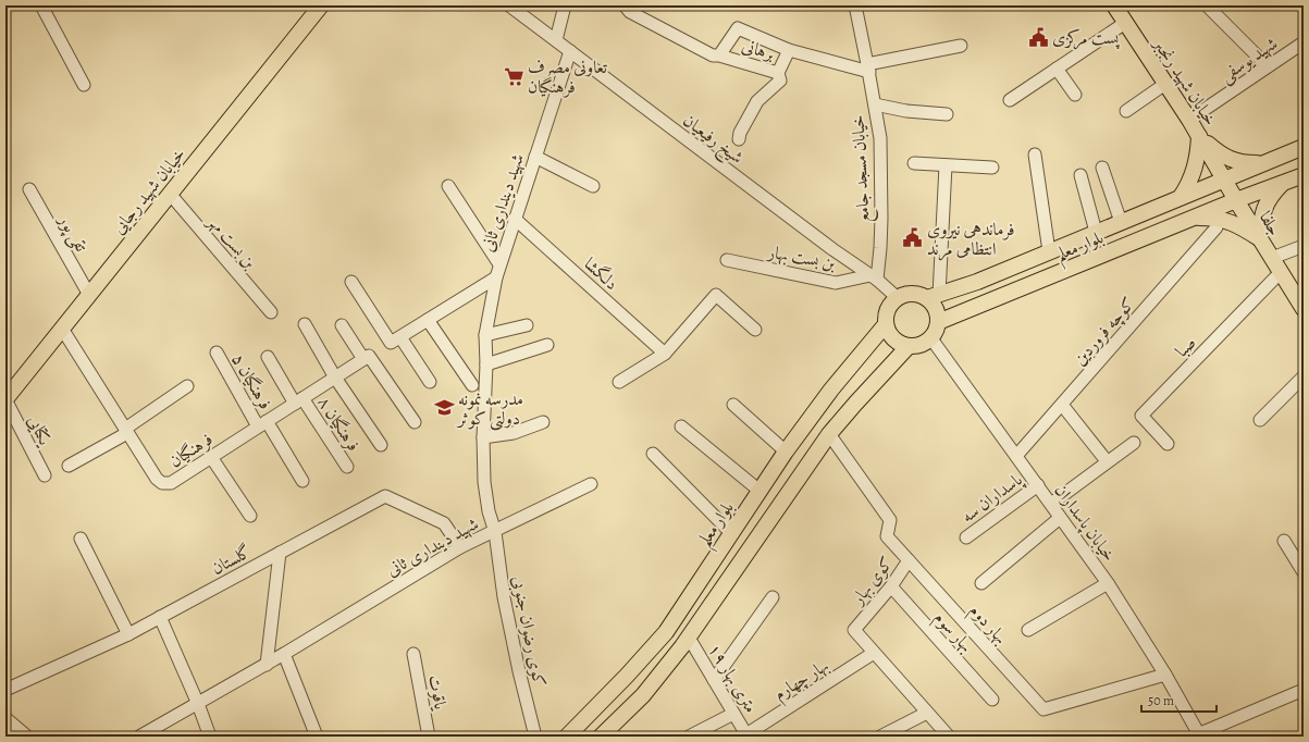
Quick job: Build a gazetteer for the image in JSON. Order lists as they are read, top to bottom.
{
  "streets": {
    "main road": [
      "خیابان شهید رنجبر",
      "خیابان شهید رجایی",
      "جلفا",
      "بلوار معلم"
    ],
    "street": [
      "برهانی",
      "شهید یوسفی",
      "شیخ رفیعیان",
      "خیابان مسجد جامع",
      "شهید دینداری ثانی",
      "تقی پور",
      "بن بست مهر",
      "بن بست بهار",
      "دلگشا",
      "کوچه فروردین",
      "صبا",
      "فرهنگیان ۵",
      "فرهنگیان ۸",
      "یکتایی",
      "فرهنگیان",
      "پاسداران سه",
      "خیابان پاسداران",
      "گلستان",
      "کوی بهار",
      "بهار دوم",
      "کوی رضوان جنوبی",
      "بهار سوم",
      "۱۹ متری بهار",
      "بهار چهارم",
      "یاقوت"
    ]
  },
  "crossings": [
    ["شهید یوسفی", "خیابان شهید رنجبر"],
    ["خیابان شهید رنجبر", "جلفا"],
    ["خیابان شهید رنجبر", "بلوار معلم"],
    ["شیخ رفیعیان", "خیابان مسجد جامع"],
    ["شیخ رفیعیان", "شهید دینداری ثانی"],
    ["شیخ رفیعیان", "بلوار معلم"],
    ["شیخ رفیعیان", "بن بست بهار"],
    ["شیخ رفیعیان", "خیابان پاسداران"],
    ["خیابان مسجد جامع", "بن بست بهار"],
    ["خیابان شهید رجایی", "تقی پور"],
    ["خیابان شهید رجایی", "بن بست مهر"],
    ["خیابان شهید رجایی", "یکتایی"],
    ["خیابان شهید رجایی", "فرهنگیان"],
    ["شهید دینداری ثانی", "دلگشا"],
    ["شهید دینداری ثانی", "گلستان"],
    ["شهید دینداری ثانی", "کوی رضوان جنوبی"],
    ["جلفا", "بلوار معلم"],
    ["جلفا", "صبا"],
    ["بلوار معلم", "خیابان پاسداران"],
    ["کوچه فروردین", "خیابان پاسداران"],
    ["فرهنگیان ۵", "فرهنگیان"],
    ["فرهنگیان ۸", "فرهنگیان"],
    ["پاسداران سه", "خیابان پاسداران"],
    ["خیابان پاسداران", "بهار دوم"],
    ["کوی بهار", "بهار دوم"],
    ["کوی بهار", "بهار سوم"],
    ["کوی بهار", "بهار چهارم"],
    ["۱۹ متری بهار", "بهار چهارم"]
  ],
  "places": {
    "public building": ["پست مرکزی", "فرماندهی نیروی انتظامی مرند"],
    "supermarket": ["تعاونی مصرف فرهنگیان"],
    "school or university": ["مدرسه نمونه دولتی کوثر"]
  },
  "scale_bar": "50 m"
}
